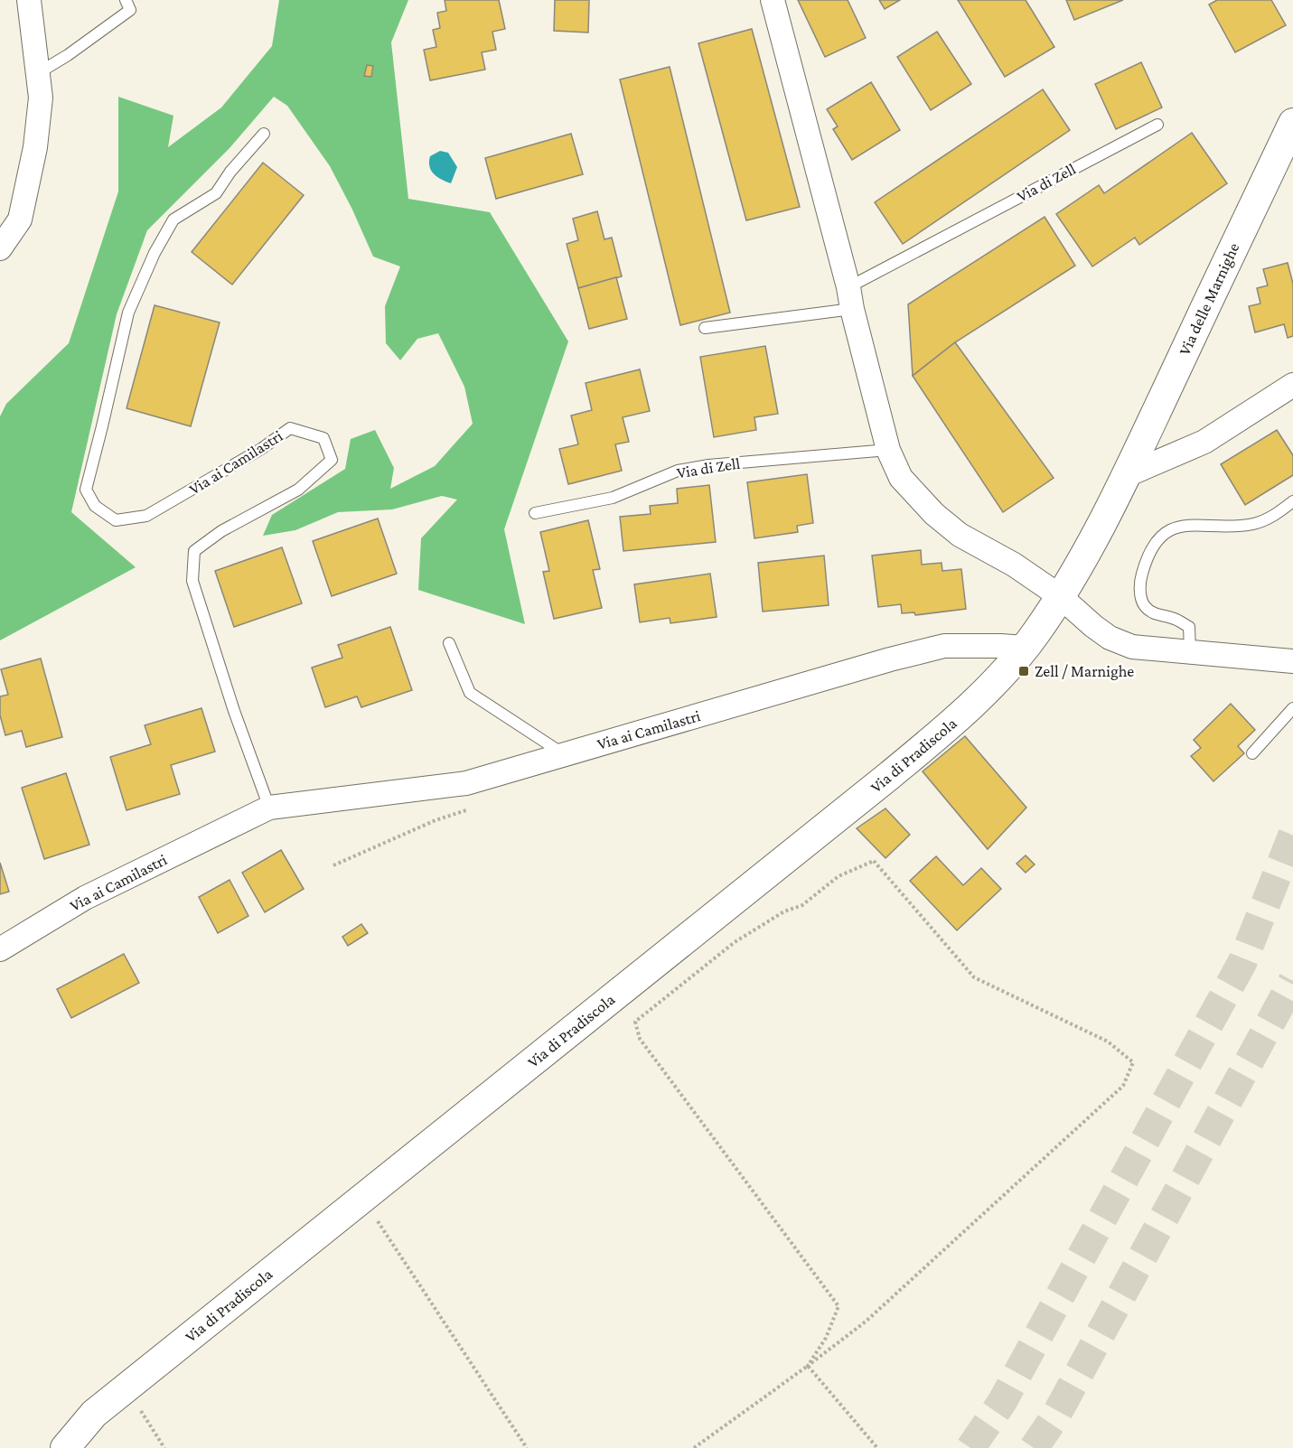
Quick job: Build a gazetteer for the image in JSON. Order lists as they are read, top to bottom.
{
  "streets": {
    "street": ["Via delle Marnighe", "Via ai Camilastri", "Via di Pradiscola"],
    "lane": ["Via di Zell"]
  },
  "crossings": [
    ["Via delle Marnighe", "Via di Pradiscola"],
    ["Via ai Camilastri", "Via di Pradiscola"]
  ],
  "places": {
    "transit": ["Zell / Marnighe"]
  }
}
